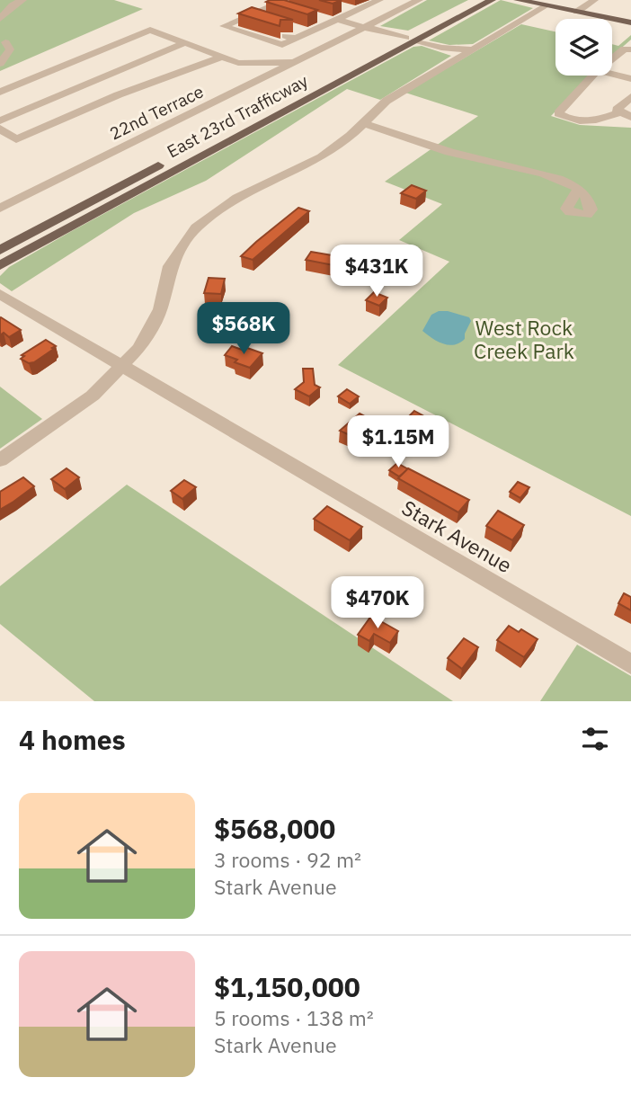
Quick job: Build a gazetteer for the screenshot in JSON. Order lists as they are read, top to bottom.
{
  "streets": {
    "main road": ["East 23rd Trafficway"],
    "street": ["22nd Terrace", "Stark Avenue"]
  },
  "parks": ["West Rock Creek Park"],
  "page": {
    "price": [
      "$431K",
      "$568K",
      "$1.15M",
      "$470K"
    ],
    "heading": "4 homes",
    "list": [
      {
        "name": "$568,000",
        "note": "3 rooms · 92 m² · Stark Avenue"
      },
      {
        "name": "$1,150,000",
        "note": "5 rooms · 138 m² · Stark Avenue"
      }
    ]
  }
}
